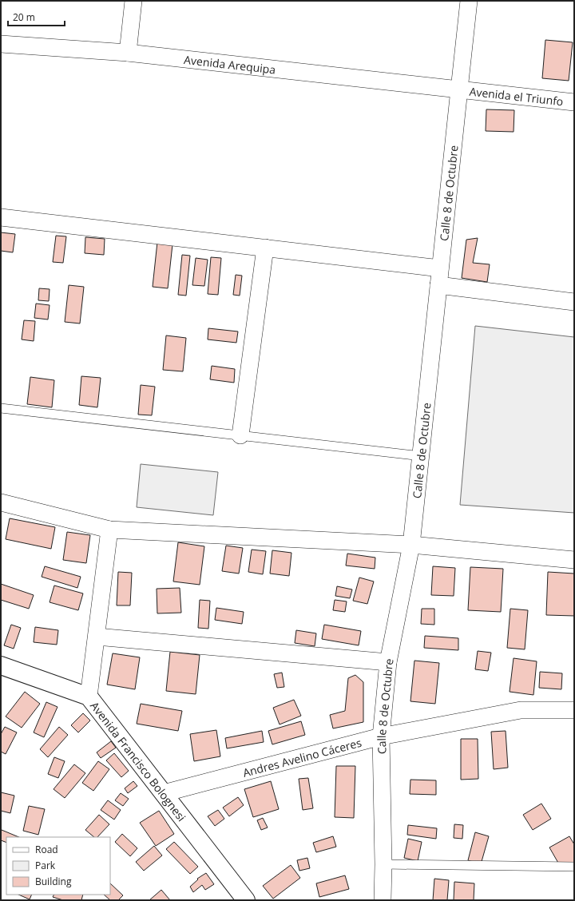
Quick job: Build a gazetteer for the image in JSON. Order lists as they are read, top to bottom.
{
  "streets": {
    "street": [
      "Avenida Arequipa",
      "Avenida el Triunfo",
      "Calle 8 de Octubre",
      "Andres Avelino Cáceres",
      "Avenida Francisco Bolognesi"
    ]
  },
  "crossings": [
    ["Avenida Arequipa", "Avenida el Triunfo"],
    ["Avenida Arequipa", "Calle 8 de Octubre"],
    ["Avenida el Triunfo", "Calle 8 de Octubre"],
    ["Calle 8 de Octubre", "Andres Avelino Cáceres"],
    ["Andres Avelino Cáceres", "Avenida Francisco Bolognesi"]
  ],
  "legend": ["Road", "Park", "Building"],
  "scale_bar": "20 m"
}
